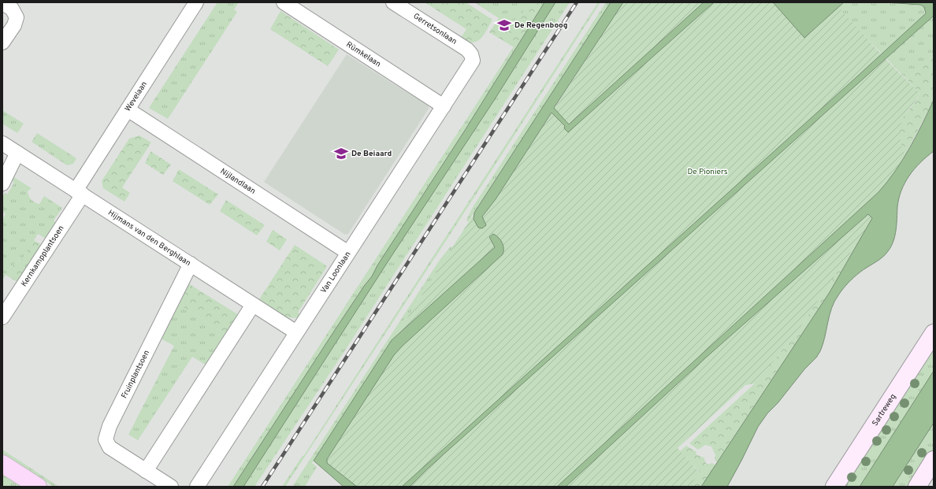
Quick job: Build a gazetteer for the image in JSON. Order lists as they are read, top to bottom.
{
  "streets": {
    "street": [
      "Gerretsonlaan",
      "Rümkelaan",
      "Wevelaan",
      "Nijlandlaan",
      "Hijmans van den Berghlaan",
      "Kernkampplantsoen",
      "Van Loonlaan",
      "Fruinplantsoen",
      "Sartreweg"
    ]
  },
  "crossings": [
    ["Gerretsonlaan", "Van Loonlaan"],
    ["Rümkelaan", "Van Loonlaan"],
    ["Wevelaan", "Nijlandlaan"],
    ["Wevelaan", "Hijmans van den Berghlaan"],
    ["Wevelaan", "Kernkampplantsoen"],
    ["Nijlandlaan", "Van Loonlaan"],
    ["Hijmans van den Berghlaan", "Kernkampplantsoen"],
    ["Hijmans van den Berghlaan", "Van Loonlaan"],
    ["Hijmans van den Berghlaan", "Fruinplantsoen"]
  ],
  "parks": ["De Pioniers"],
  "places": {
    "school or university": ["De Regenboog", "De Beiaard"]
  }
}
